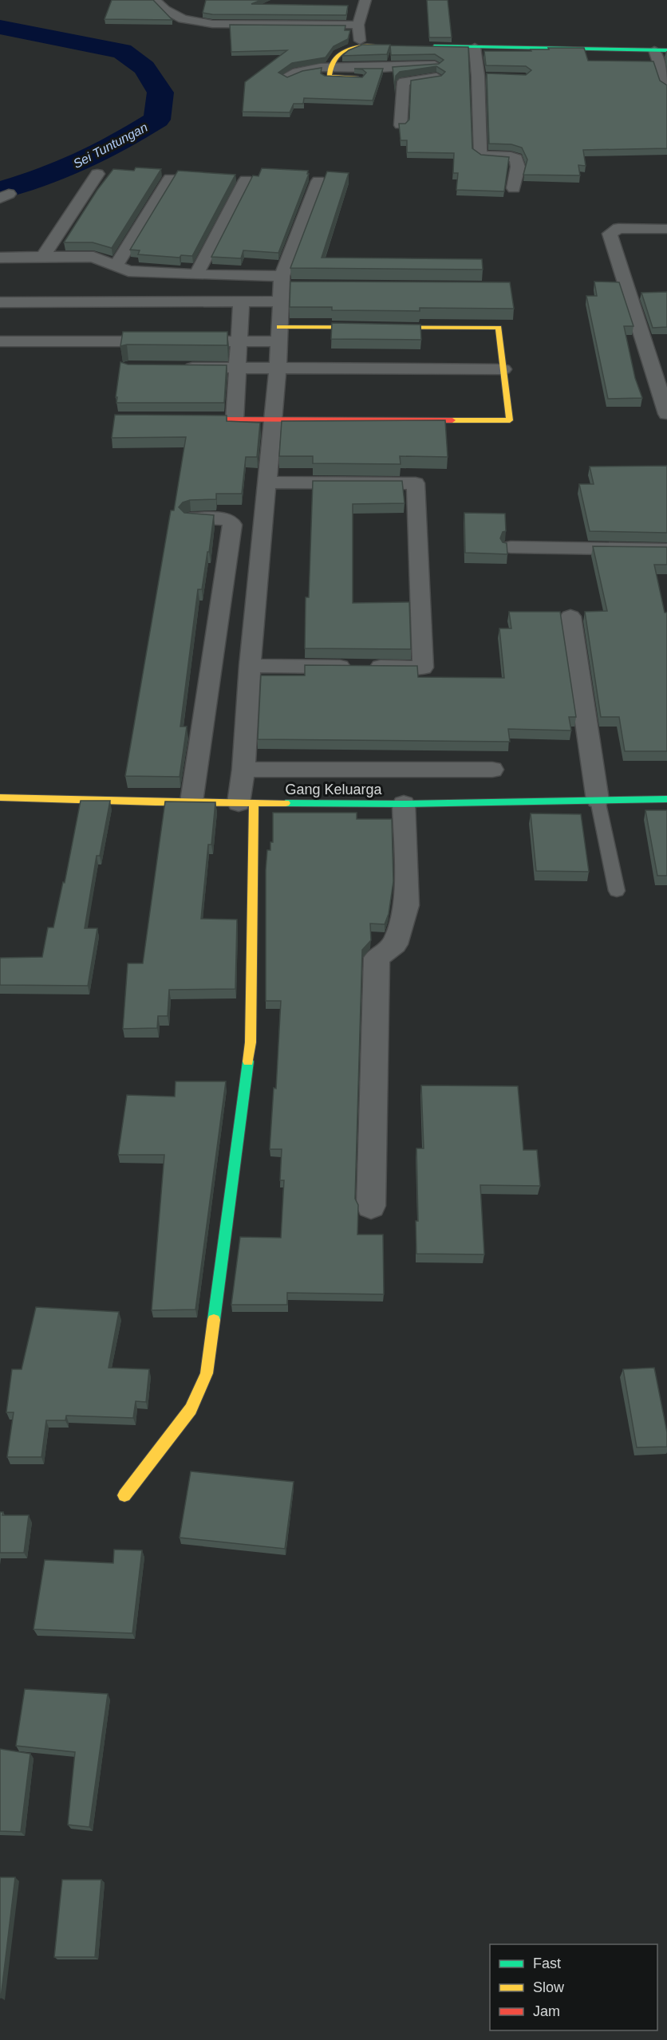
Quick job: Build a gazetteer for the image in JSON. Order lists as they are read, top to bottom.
{
  "streets": {
    "street": ["Gang Keluarga"]
  },
  "water": ["Sei Tuntungan"],
  "legend": ["Fast", "Slow", "Jam"]
}
